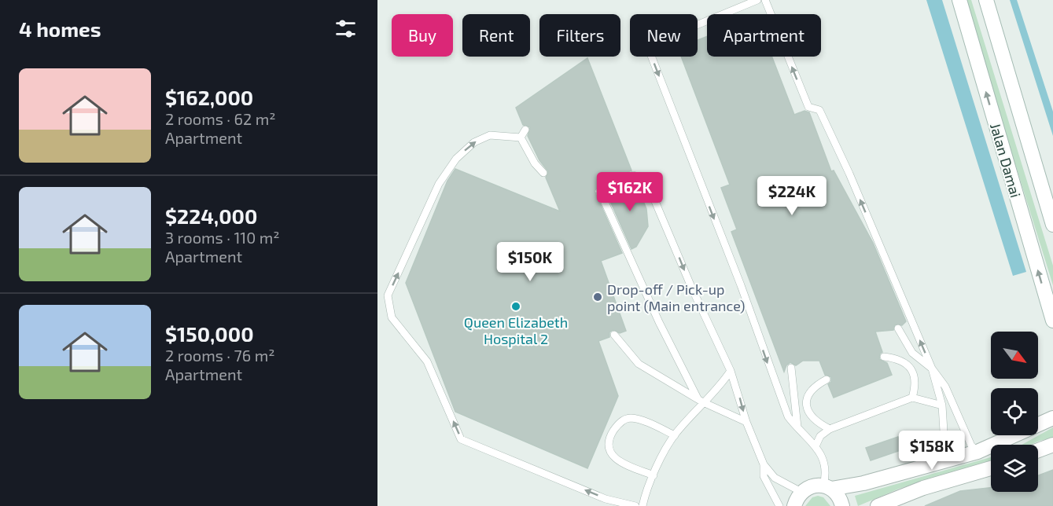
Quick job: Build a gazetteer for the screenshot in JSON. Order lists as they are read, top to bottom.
{
  "streets": {
    "main road": ["Jalan Damai"]
  },
  "places": ["Drop-off / Pick-up point (Main entrance)", "Queen Elizabeth Hospital 2"],
  "north": "bottom right",
  "page": {
    "heading": "4 homes",
    "chip": [
      "Buy",
      "Rent",
      "Filters",
      "New",
      "Apartment"
    ],
    "list": [
      {
        "name": "$162,000",
        "note": "2 rooms · 62 m² · Apartment"
      },
      {
        "name": "$224,000",
        "note": "3 rooms · 110 m² · Apartment"
      },
      {
        "name": "$150,000",
        "note": "2 rooms · 76 m² · Apartment"
      }
    ],
    "price": [
      "$162K",
      "$224K",
      "$150K",
      "$158K"
    ]
  }
}
